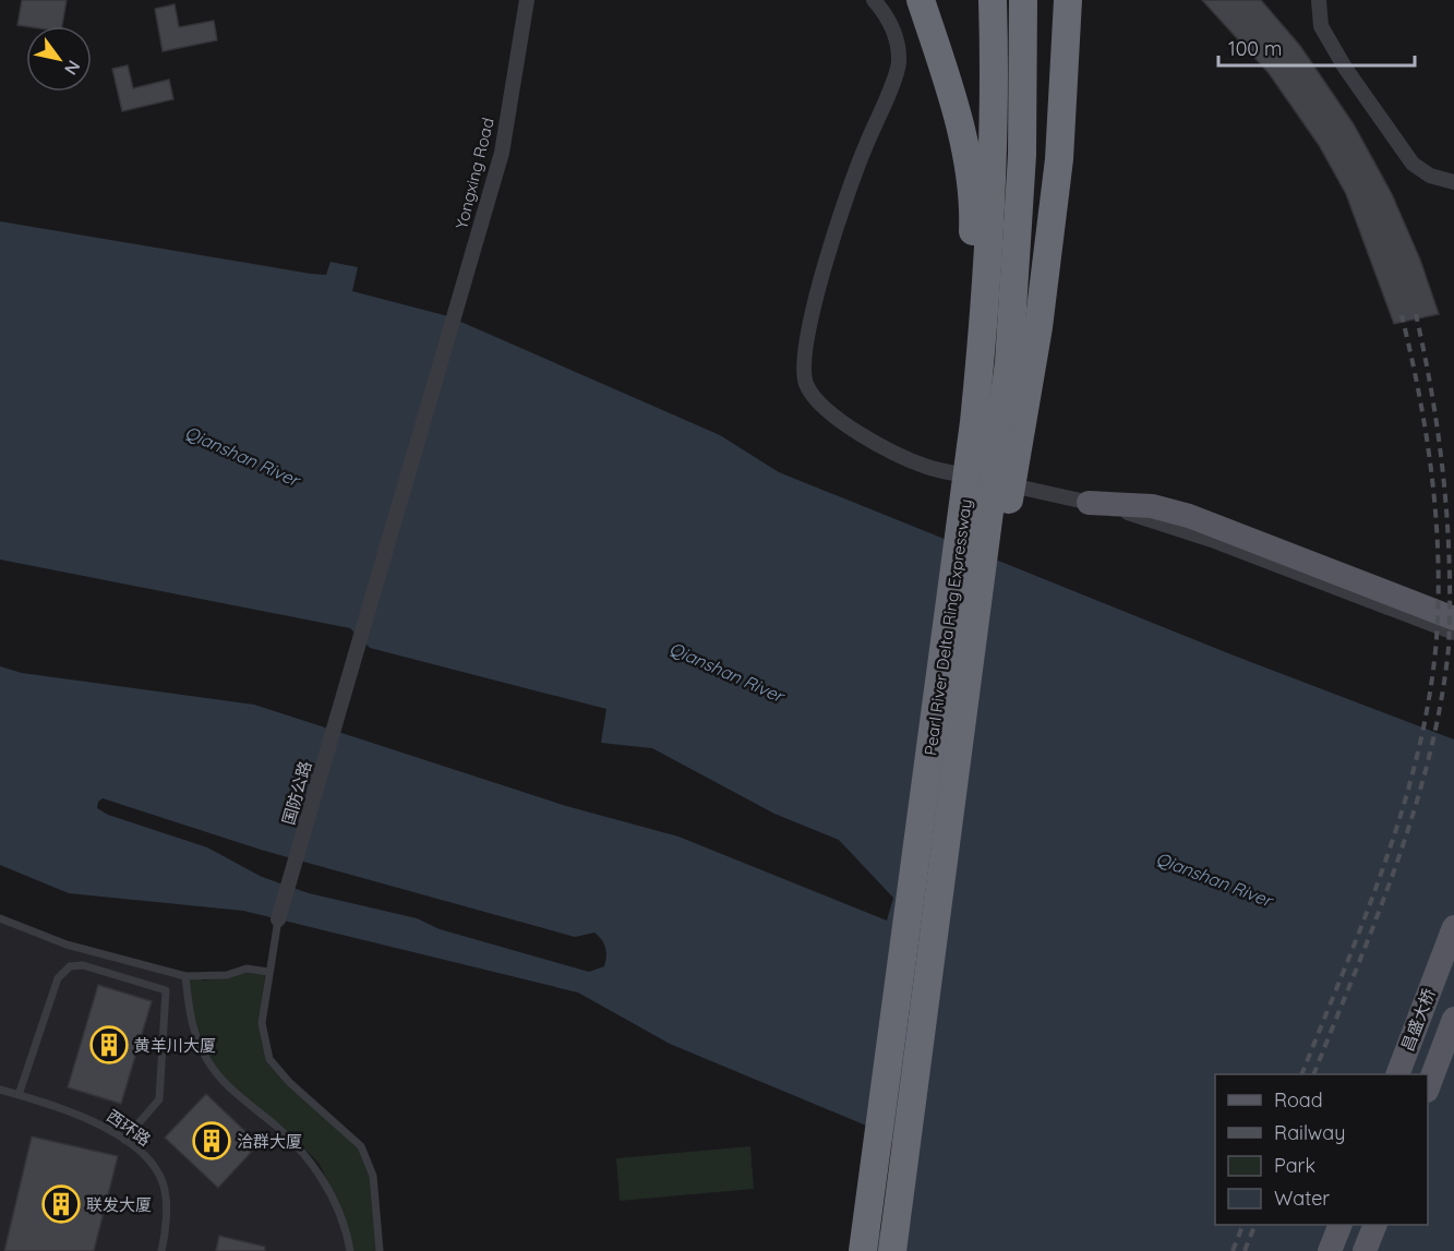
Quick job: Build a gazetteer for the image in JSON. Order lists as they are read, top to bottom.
{
  "streets": {
    "highway": ["Pearl River Delta Ring Expressway"],
    "main road": ["昌盛大桥"],
    "street": ["Yongxing Road", "国防公路"],
    "lane": ["西环路"]
  },
  "crossings": [
    ["Yongxing Road", "国防公路"]
  ],
  "water": ["Qianshan River"],
  "places": {
    "building": ["黄羊川大厦", "洽群大厦", "联发大厦"]
  },
  "legend": [
    "Road",
    "Railway",
    "Park",
    "Water"
  ],
  "scale_bar": "100 m",
  "north": "bottom right"
}
